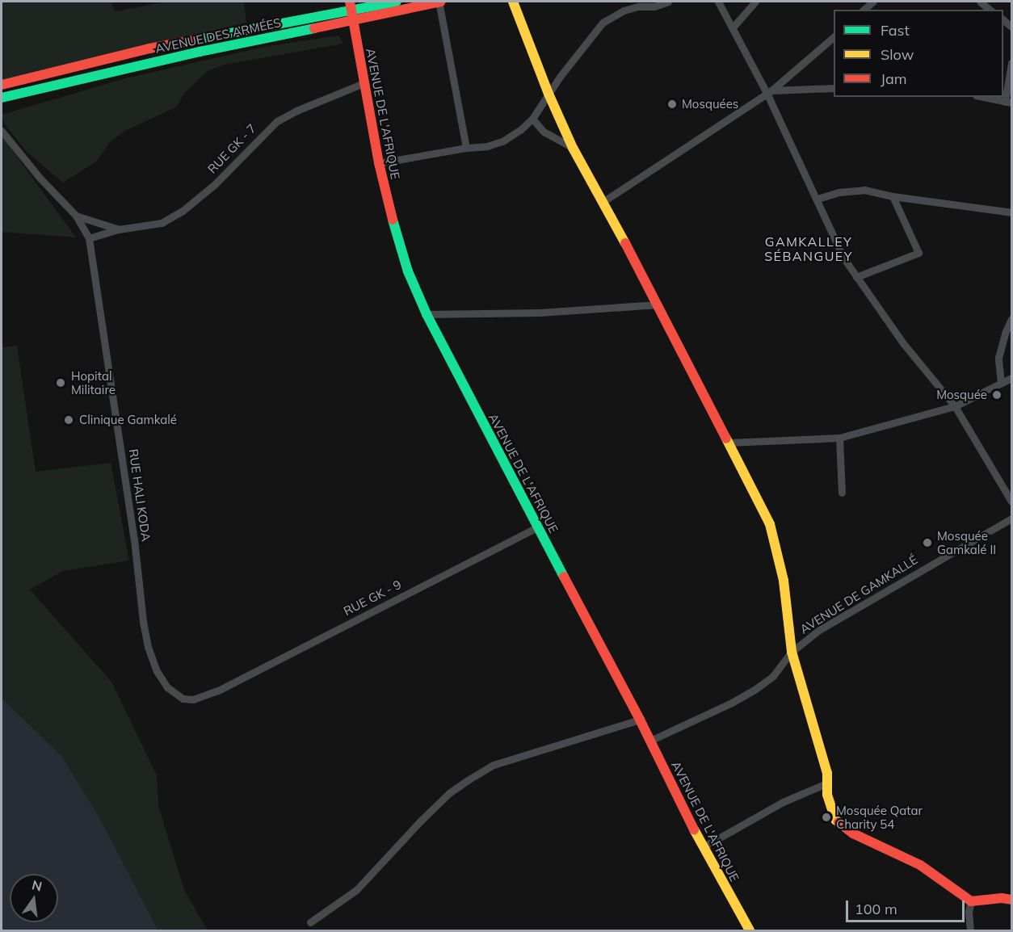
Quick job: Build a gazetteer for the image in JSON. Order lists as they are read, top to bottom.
{
  "streets": {
    "main road": ["AVENUE DES ARMÉES", "AVENUE DE L'AFRIQUE"],
    "street": [
      "RUE GK - 7",
      "RUE HALI KODA",
      "AVENUE DE GAMKALLÉ",
      "RUE GK - 9"
    ]
  },
  "crossings": [
    ["AVENUE DES ARMÉES", "AVENUE DE L'AFRIQUE"],
    ["AVENUE DE L'AFRIQUE", "RUE GK - 7"],
    ["AVENUE DE L'AFRIQUE", "AVENUE DE GAMKALLÉ"],
    ["AVENUE DE L'AFRIQUE", "RUE GK - 9"],
    ["RUE GK - 7", "RUE HALI KODA"],
    ["RUE HALI KODA", "RUE GK - 9"]
  ],
  "districts": ["GAMKALLEY SÉBANGUEY"],
  "places": [
    "Mosquées",
    "Hopital Militaire",
    "Mosquée",
    "Clinique Gamkalé",
    "Mosquée Gamkalé II",
    "Mosquée Qatar Charity 54"
  ],
  "legend": ["Fast", "Slow", "Jam"],
  "scale_bar": "100 m",
  "north": "top"
}
